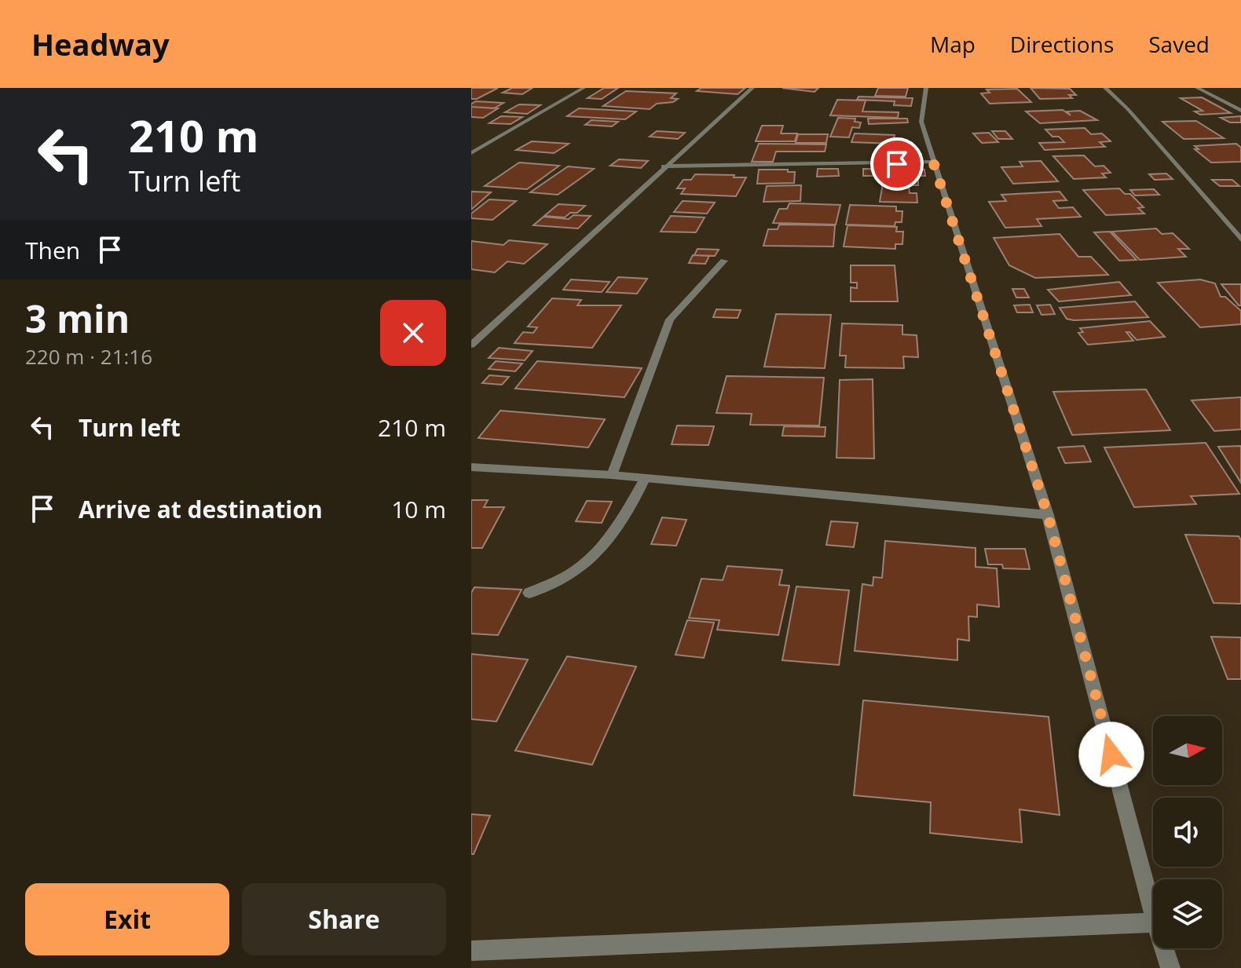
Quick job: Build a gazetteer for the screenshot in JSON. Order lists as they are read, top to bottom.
{
  "north": "right",
  "page": {
    "header": "Headway",
    "nav": ["Map", "Directions", "Saved"],
    "turn": ["210 m", "Turn left"],
    "then": "Then",
    "heading": ["3 min", "220 m · 21:16"],
    "list": [
      {
        "name": "Turn left",
        "value": "210 m"
      },
      {
        "name": "Arrive at destination",
        "value": "10 m"
      }
    ],
    "buttons": ["Exit", "Share"]
  }
}
